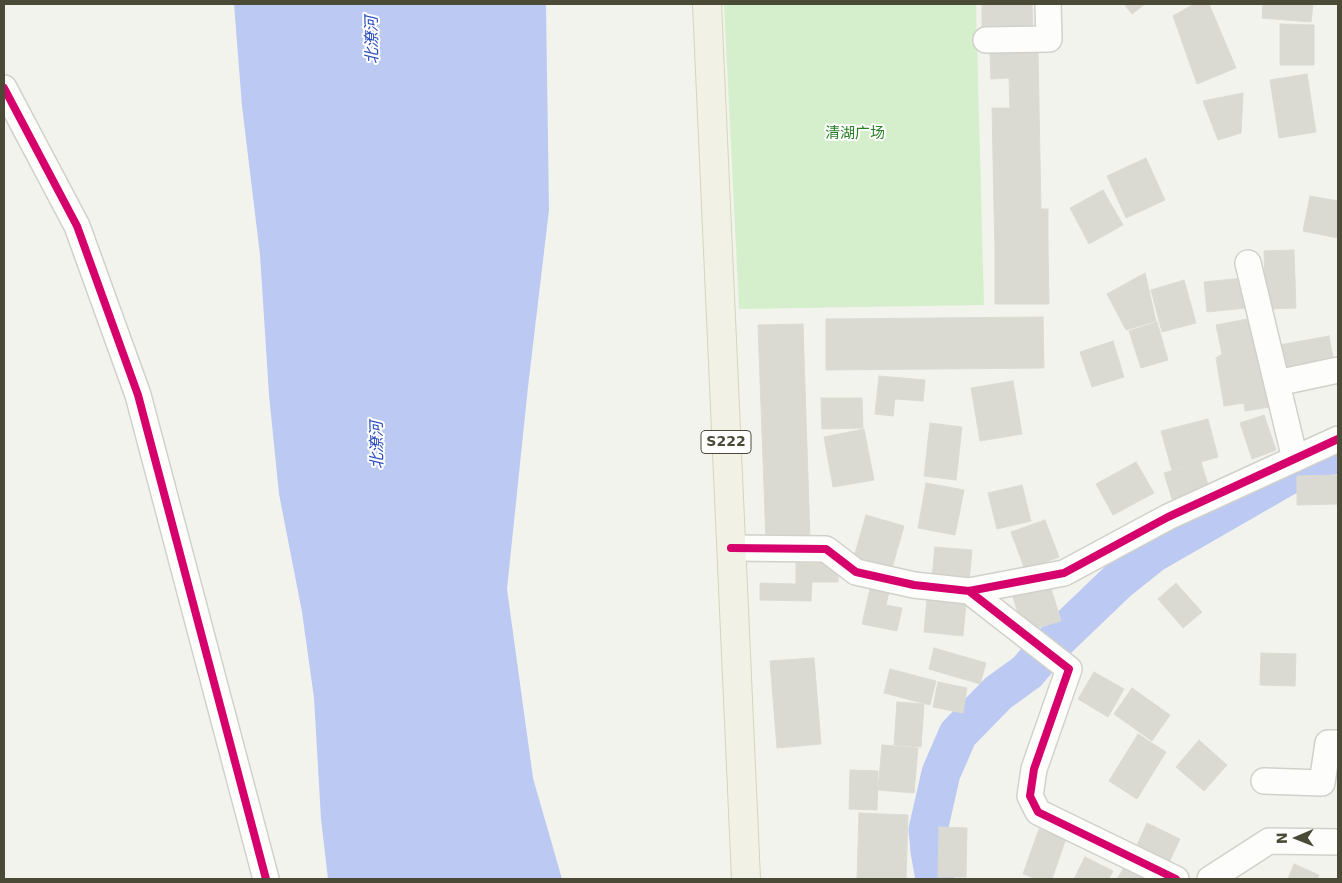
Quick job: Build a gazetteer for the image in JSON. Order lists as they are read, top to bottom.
{
  "streets": {
    "main road": ["S222"]
  },
  "water": ["北潦河"],
  "parks": ["清湖广场"],
  "north": "left"
}
